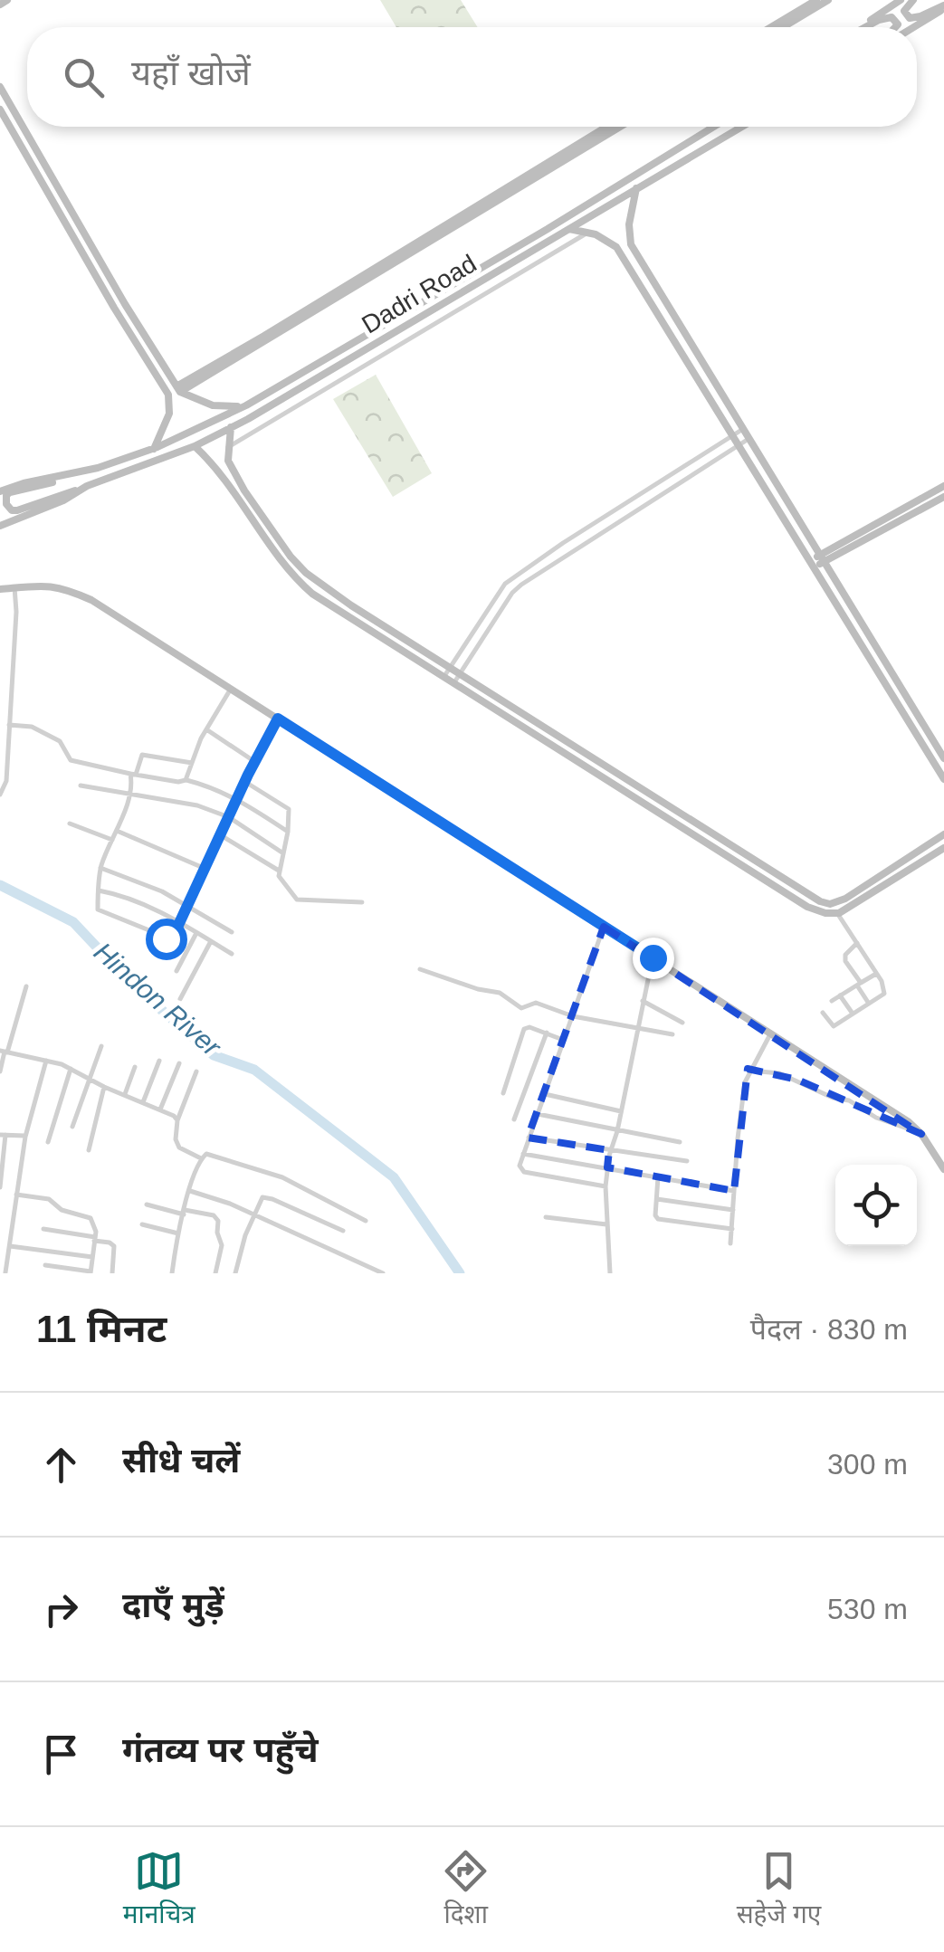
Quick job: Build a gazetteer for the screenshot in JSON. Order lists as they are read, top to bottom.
{
  "streets": {
    "street": ["Dadri Road"]
  },
  "water": ["Hindon River"],
  "page": {
    "search": "यहाँ खोजें",
    "heading": ["11 मिनट", "पैदल · 830 m"],
    "list": [
      ["सीधे चलें", "300 m"],
      ["दाएँ मुड़ें", "530 m"],
      "गंतव्य पर पहुँचे"
    ],
    "nav": ["मानचित्र", "दिशा", "सहेजे गए"]
  }
}
